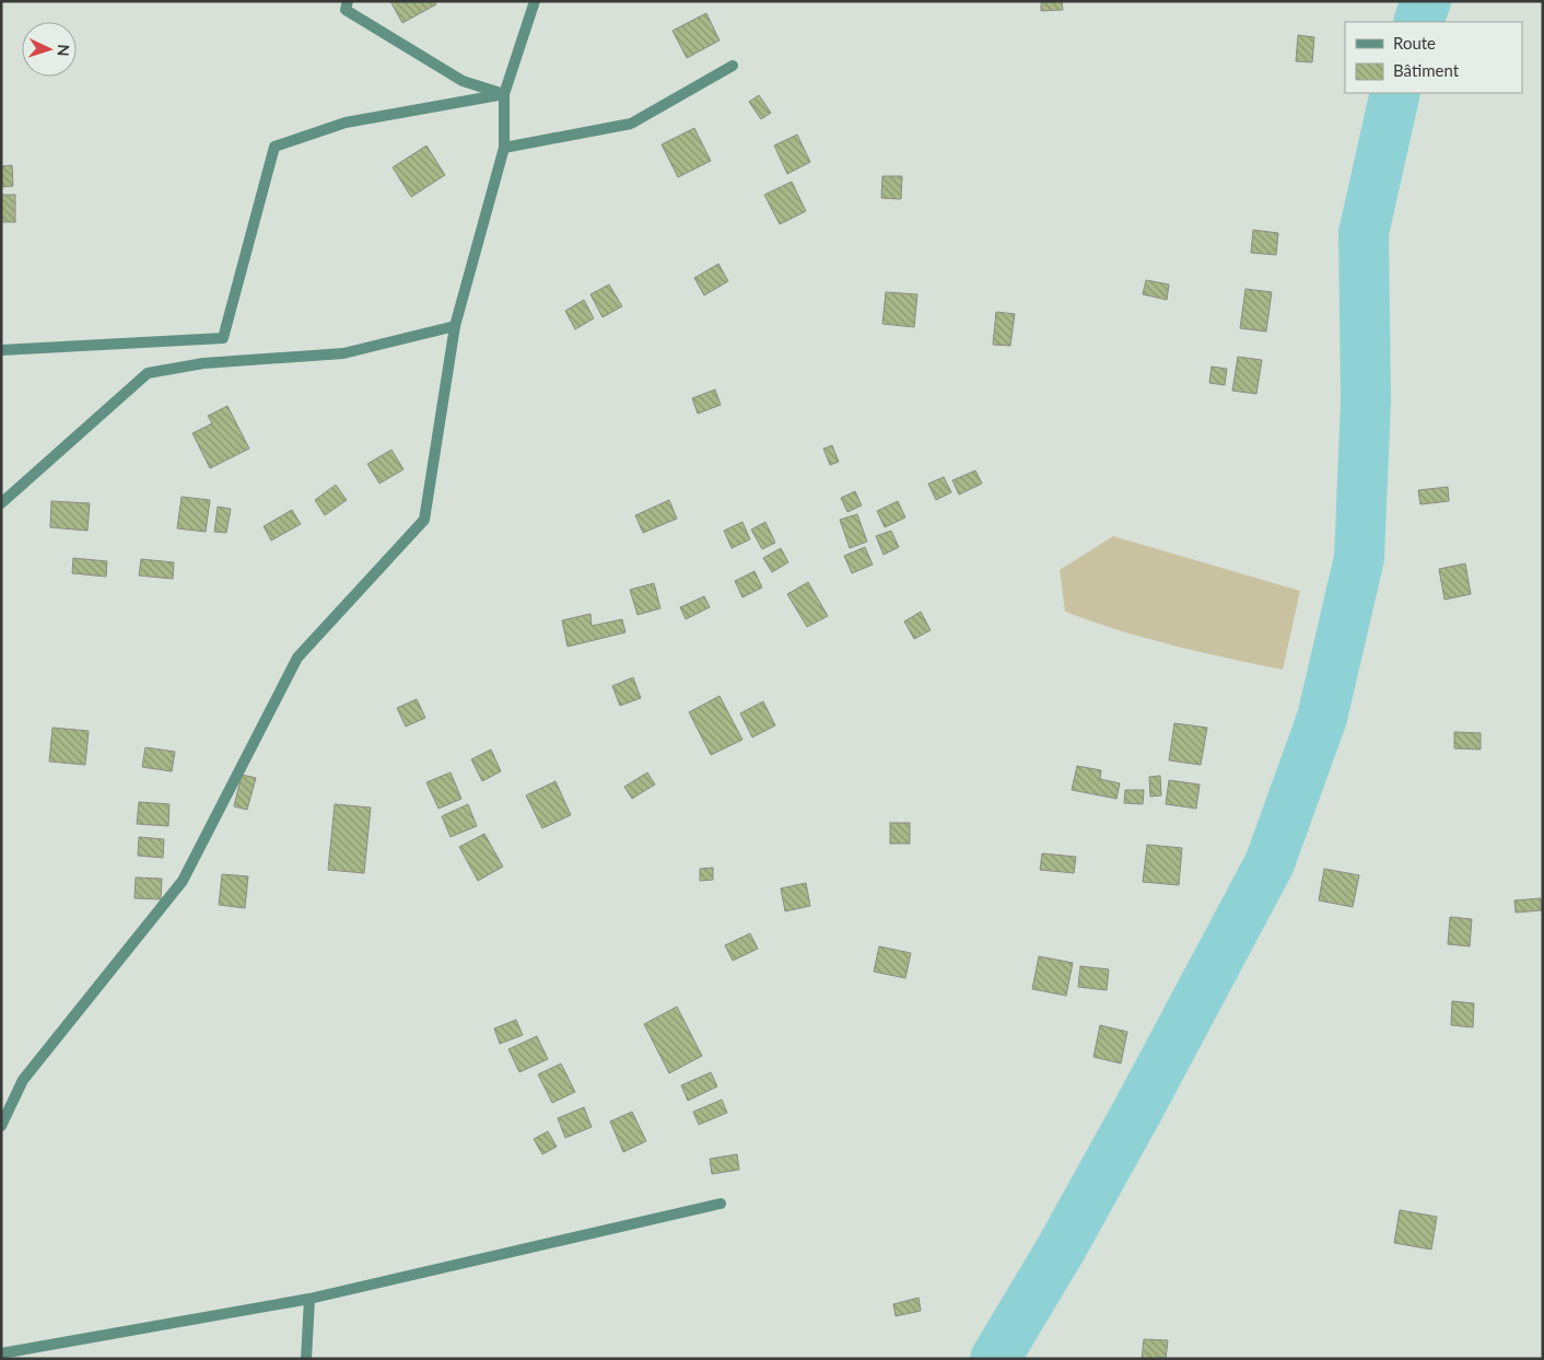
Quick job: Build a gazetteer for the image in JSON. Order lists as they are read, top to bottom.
{
  "legend": ["Route", "Bâtiment"],
  "north": "right"
}
